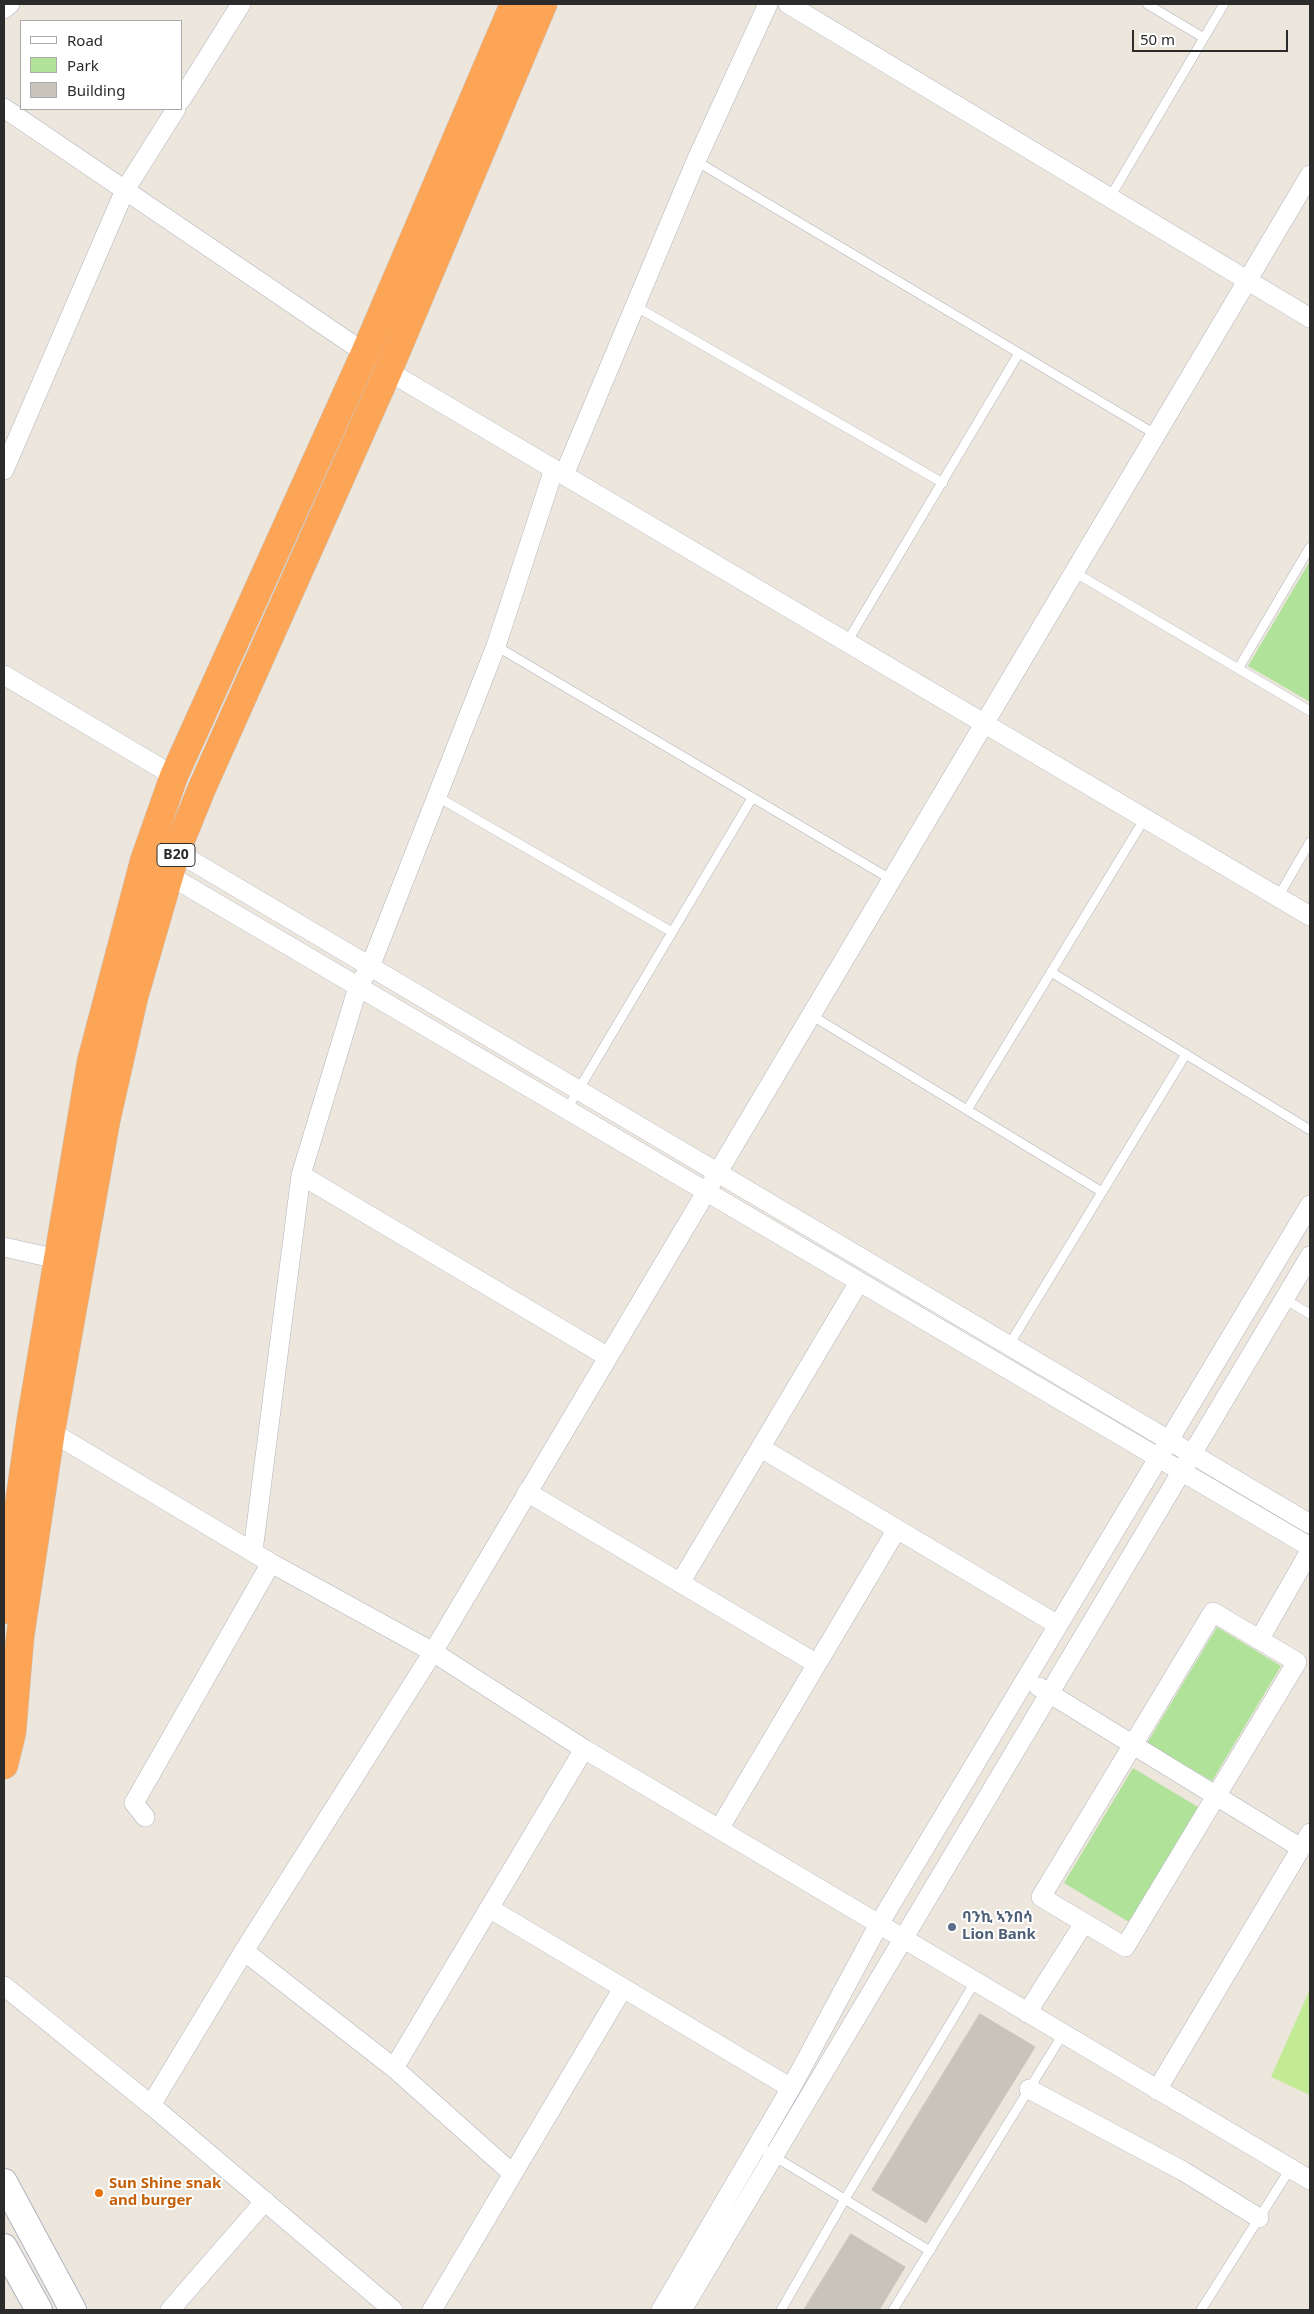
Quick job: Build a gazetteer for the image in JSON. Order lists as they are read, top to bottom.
{
  "streets": {
    "highway": ["B20"]
  },
  "places": ["ባንኪ ኣንበሳ Lion Bank", "Sun Shine snak and burger"],
  "legend": ["Road", "Park", "Building"],
  "scale_bar": "50 m"
}
